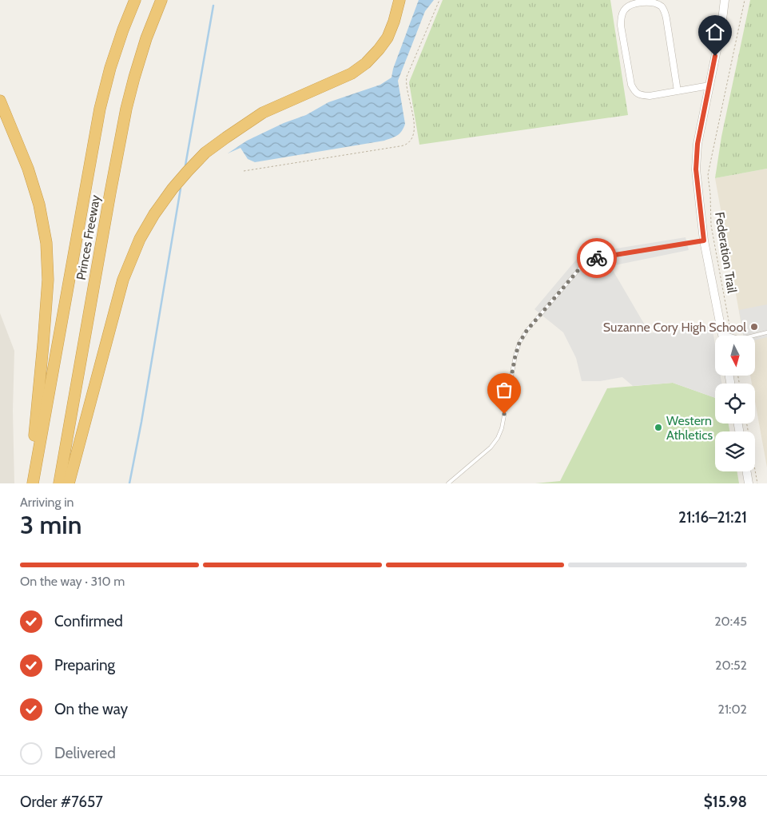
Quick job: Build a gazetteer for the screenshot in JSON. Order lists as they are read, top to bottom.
{
  "streets": {
    "highway": ["Princes Freeway"],
    "path": ["Federation Trail"]
  },
  "places": ["Suzanne Cory High School", "Western Athletics"],
  "north": "bottom",
  "page": {
    "heading": ["3 min", "Arriving in", "21:16–21:21"],
    "panel": ["Order #7657", "$15.98"],
    "bar": "On the way · 310 m",
    "list": [
      ["Confirmed", "20:45"],
      ["Preparing", "20:52"],
      ["On the way", "21:02"],
      "Delivered"
    ]
  }
}
